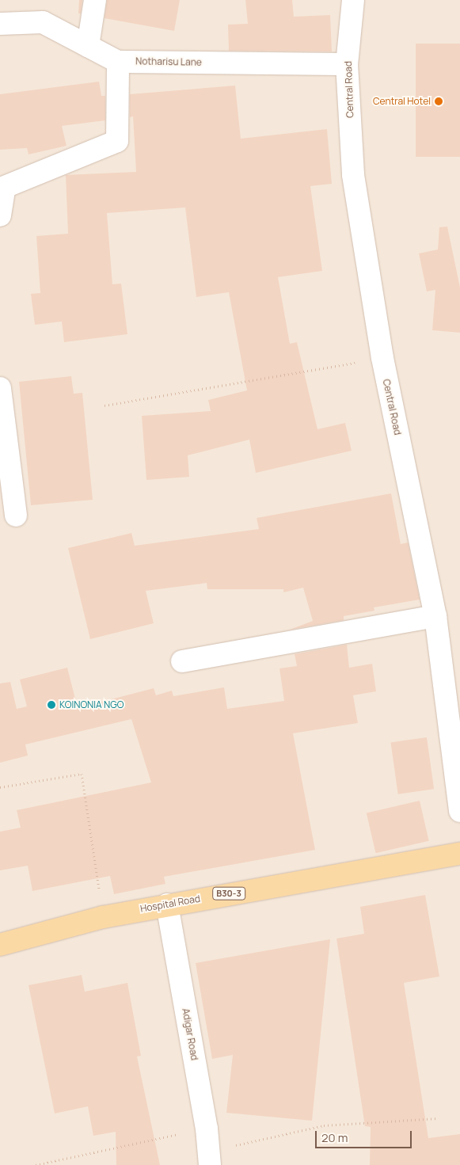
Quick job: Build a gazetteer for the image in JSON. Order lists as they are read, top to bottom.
{
  "streets": {
    "main road": ["B30-3", "Hospital Road"],
    "street": ["Notharisu Lane", "Central Road", "Adigar Road"]
  },
  "crossings": [
    ["Notharisu Lane", "Central Road"],
    ["Hospital Road", "Adigar Road"]
  ],
  "places": ["Central Hotel", "KOINONIA NGO"],
  "scale_bar": "20 m"
}
